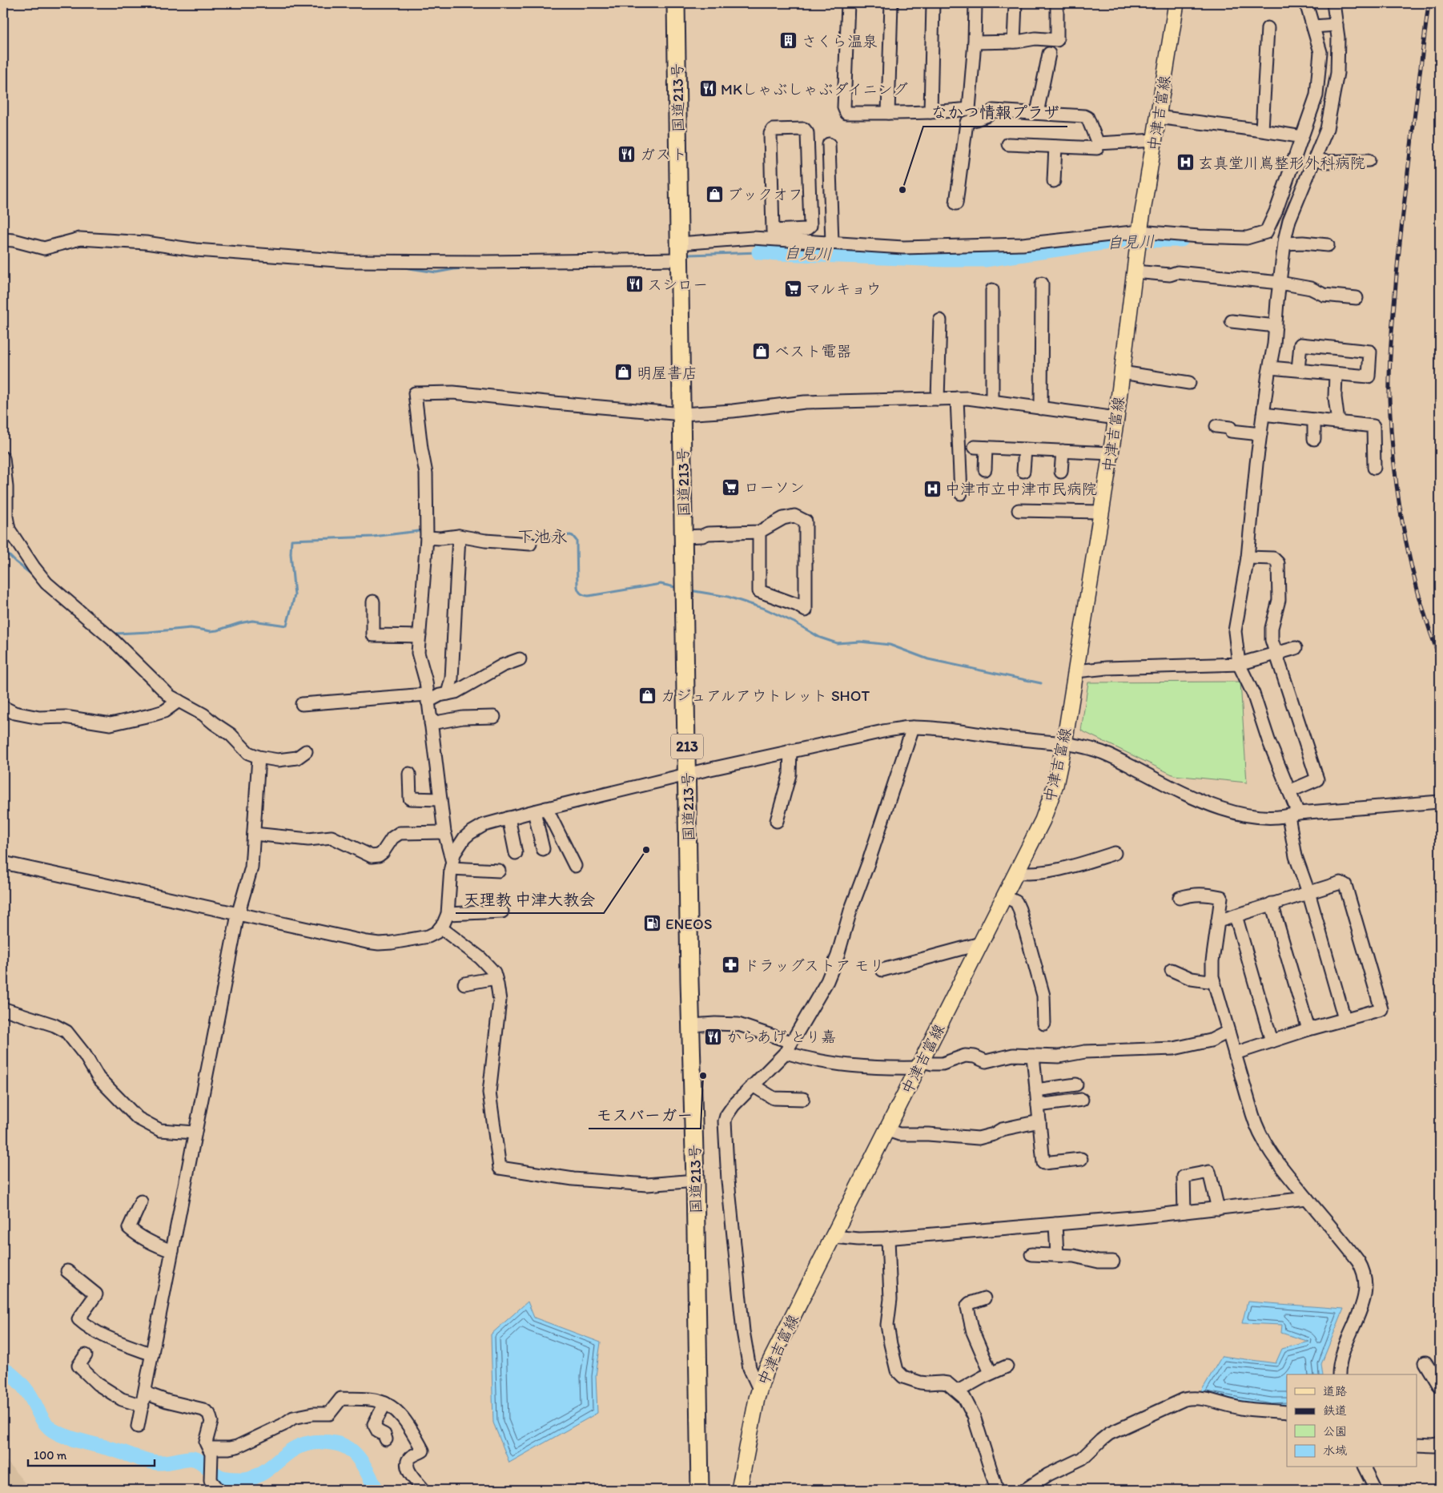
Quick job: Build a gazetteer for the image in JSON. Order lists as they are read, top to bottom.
{
  "streets": {
    "highway": ["国道213号", "213"],
    "main road": ["中津吉富線"]
  },
  "districts": ["下池永"],
  "water": ["自見川"],
  "places": {
    "building": ["さくら温泉"],
    "restaurant": [
      "MKしゃぶしゃぶダイニング",
      "ガスト",
      "スシロー",
      "からあげ とり嘉"
    ],
    "hospital": ["玄真堂川嶌整形外科病院", "中津市立中津市民病院"],
    "other": ["なかつ情報プラザ", "天理教 中津大教会", "モスバーガー"],
    "shop": [
      "ブックオフ",
      "ベスト電器",
      "明屋書店",
      "カジュアルアウトレット SHOT"
    ],
    "supermarket": ["マルキョウ", "ローソン"],
    "fuel station": ["ENEOS"],
    "pharmacy": ["ドラッグストア モリ"]
  },
  "legend": [
    "道路",
    "鉄道",
    "公園",
    "水域"
  ],
  "scale_bar": "100 m"
}
